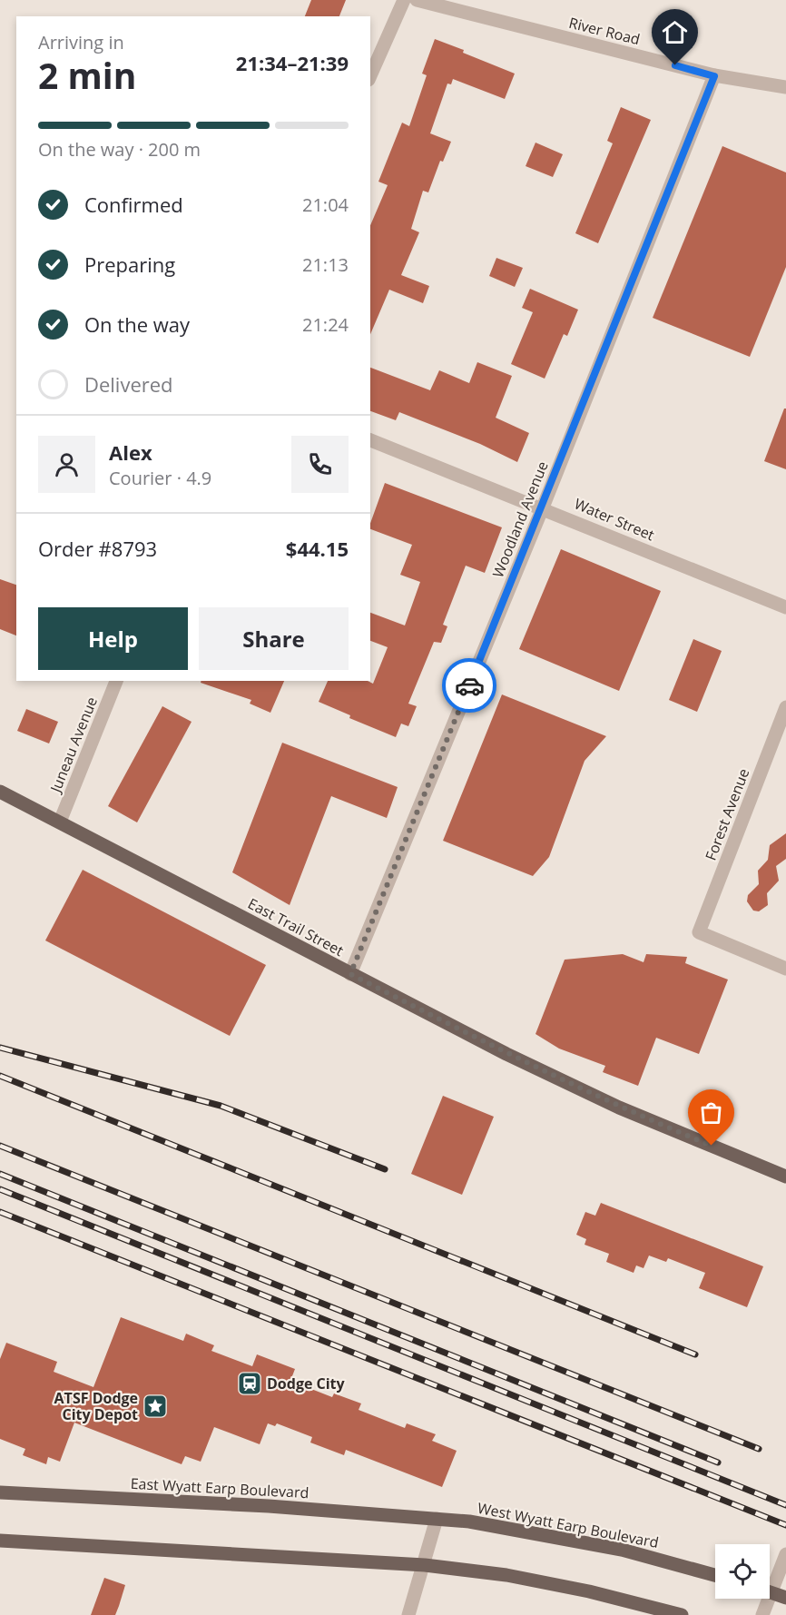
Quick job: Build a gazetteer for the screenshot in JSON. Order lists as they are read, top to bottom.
{
  "streets": {
    "main road": ["East Trail Street", "East Wyatt Earp Boulevard", "West Wyatt Earp Boulevard"],
    "street": [
      "River Road",
      "Woodland Avenue",
      "Water Street",
      "Juneau Avenue",
      "Forest Avenue"
    ]
  },
  "crossings": [
    ["River Road", "Woodland Avenue"],
    ["Woodland Avenue", "Water Street"],
    ["Woodland Avenue", "East Trail Street"],
    ["Juneau Avenue", "East Trail Street"],
    ["East Wyatt Earp Boulevard", "West Wyatt Earp Boulevard"]
  ],
  "places": {
    "station": ["Dodge City"],
    "place": ["ATSF Dodge City Depot"]
  },
  "page": {
    "heading": ["2 min", "Arriving in", "21:34–21:39"],
    "panel": [
      "Alex",
      "Courier · 4.9",
      "Order #8793",
      "$44.15"
    ],
    "bar": "On the way · 200 m",
    "list": [
      ["Confirmed", "21:04"],
      ["Preparing", "21:13"],
      ["On the way", "21:24"],
      "Delivered"
    ],
    "buttons": ["Help", "Share"]
  }
}
